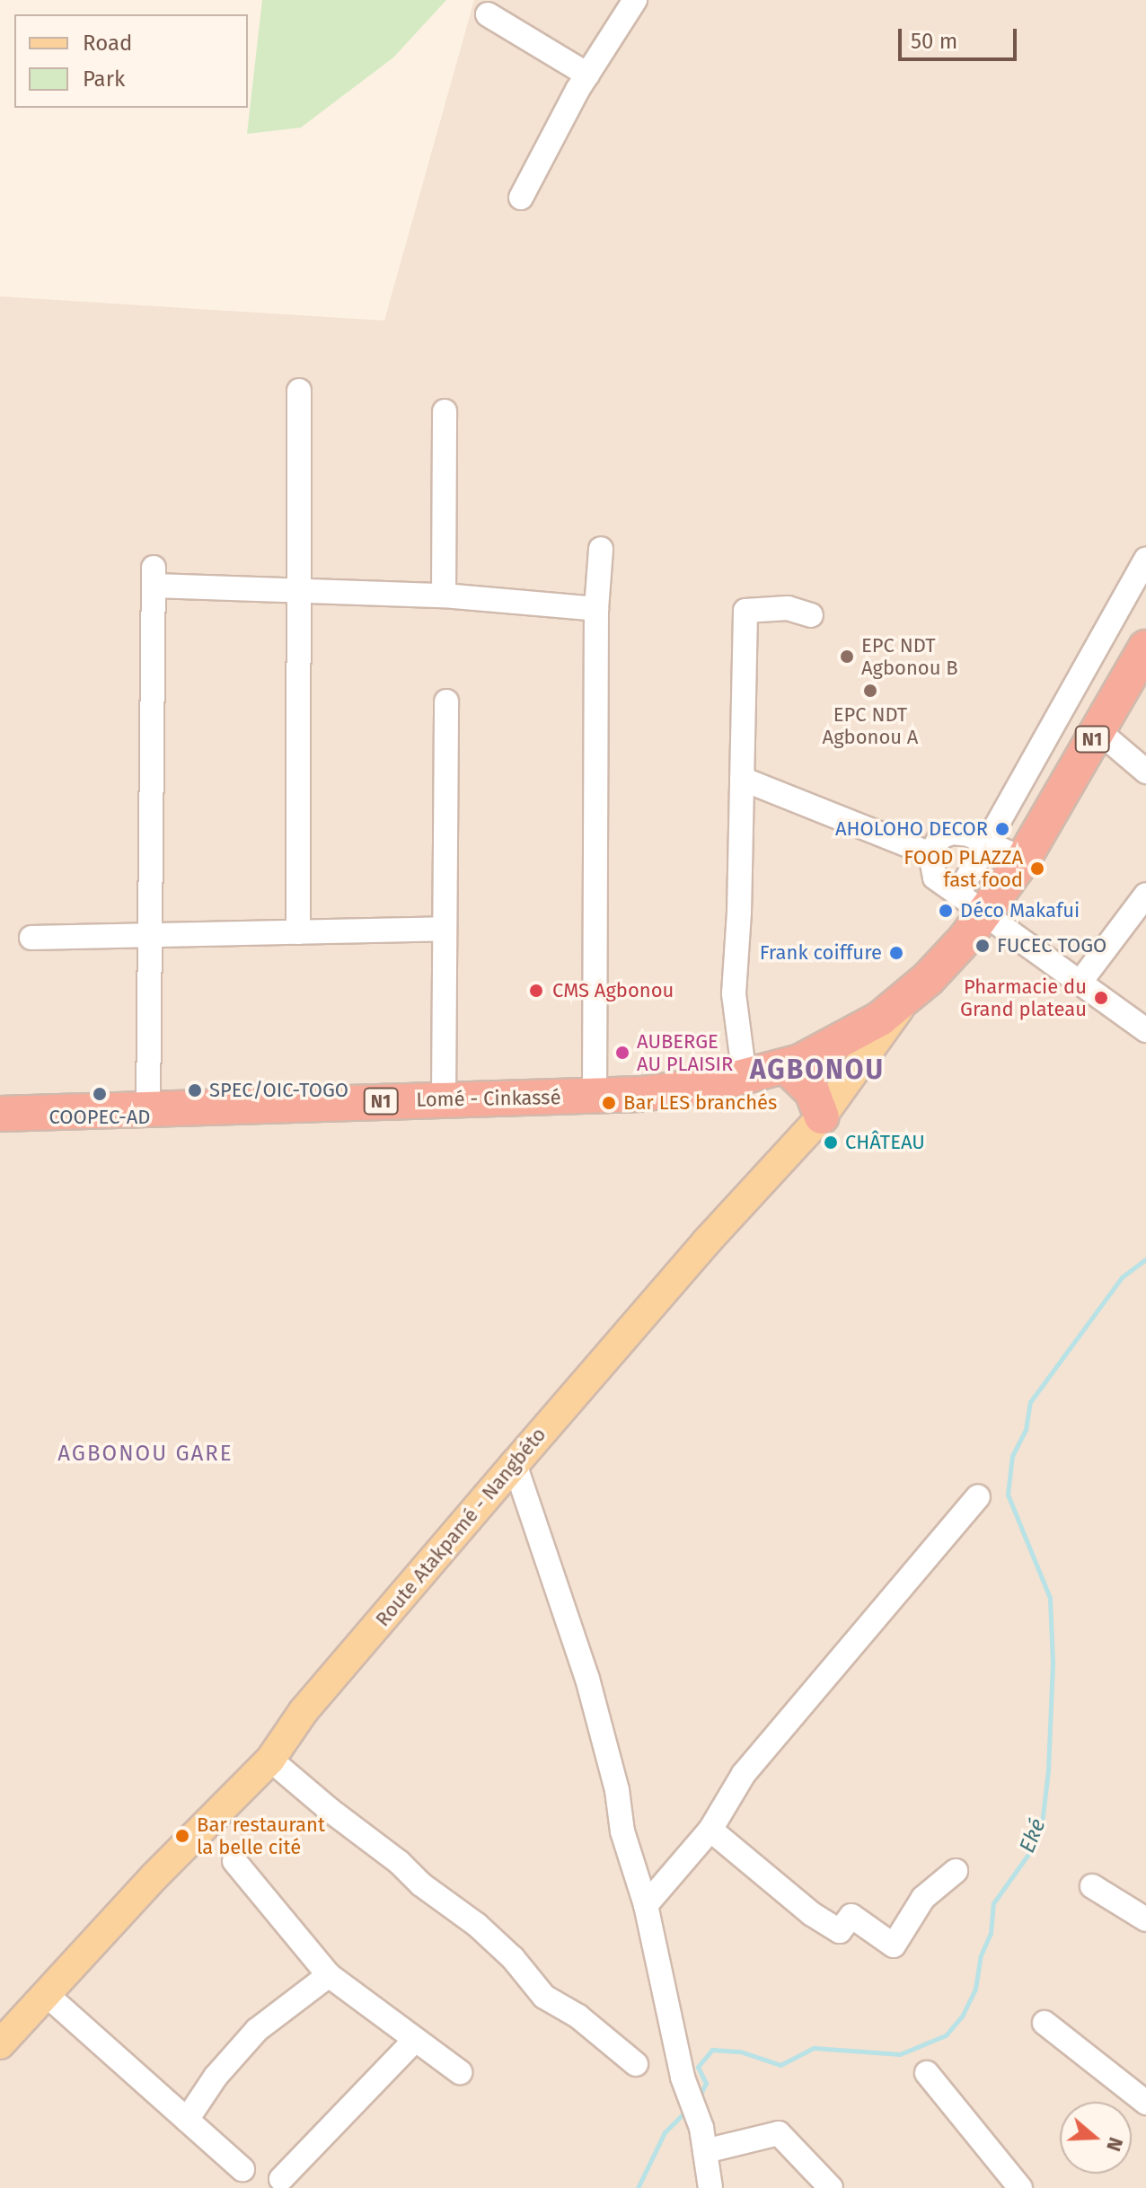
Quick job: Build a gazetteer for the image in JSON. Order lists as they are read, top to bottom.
{
  "streets": {
    "highway": ["N1", "Lomé - Cinkassé"],
    "main road": ["Route Atakpamé - Nangbéto"]
  },
  "crossings": [
    ["N1", "Lomé - Cinkassé"],
    ["Lomé - Cinkassé", "Route Atakpamé - Nangbéto"]
  ],
  "districts": ["AGBONOU", "AGBONOU GARE"],
  "water": ["Eké"],
  "places": [
    "EPC NDT Agbonou B",
    "EPC NDT Agbonou A",
    "AHOLOHO DECOR",
    "FOOD PLAZZA fast food",
    "Déco Makafui",
    "FUCEC TOGO",
    "Frank coiffure",
    "CMS Agbonou",
    "Pharmacie du Grand plateau",
    "AUBERGE AU PLAISIR",
    "SPEC/OIC-TOGO",
    "COOPEC-AD",
    "Bar LES branchés",
    "CHÂTEAU",
    "Bar restaurant la belle cité"
  ],
  "legend": ["Road", "Park"],
  "scale_bar": "50 m",
  "north": "right"
}
